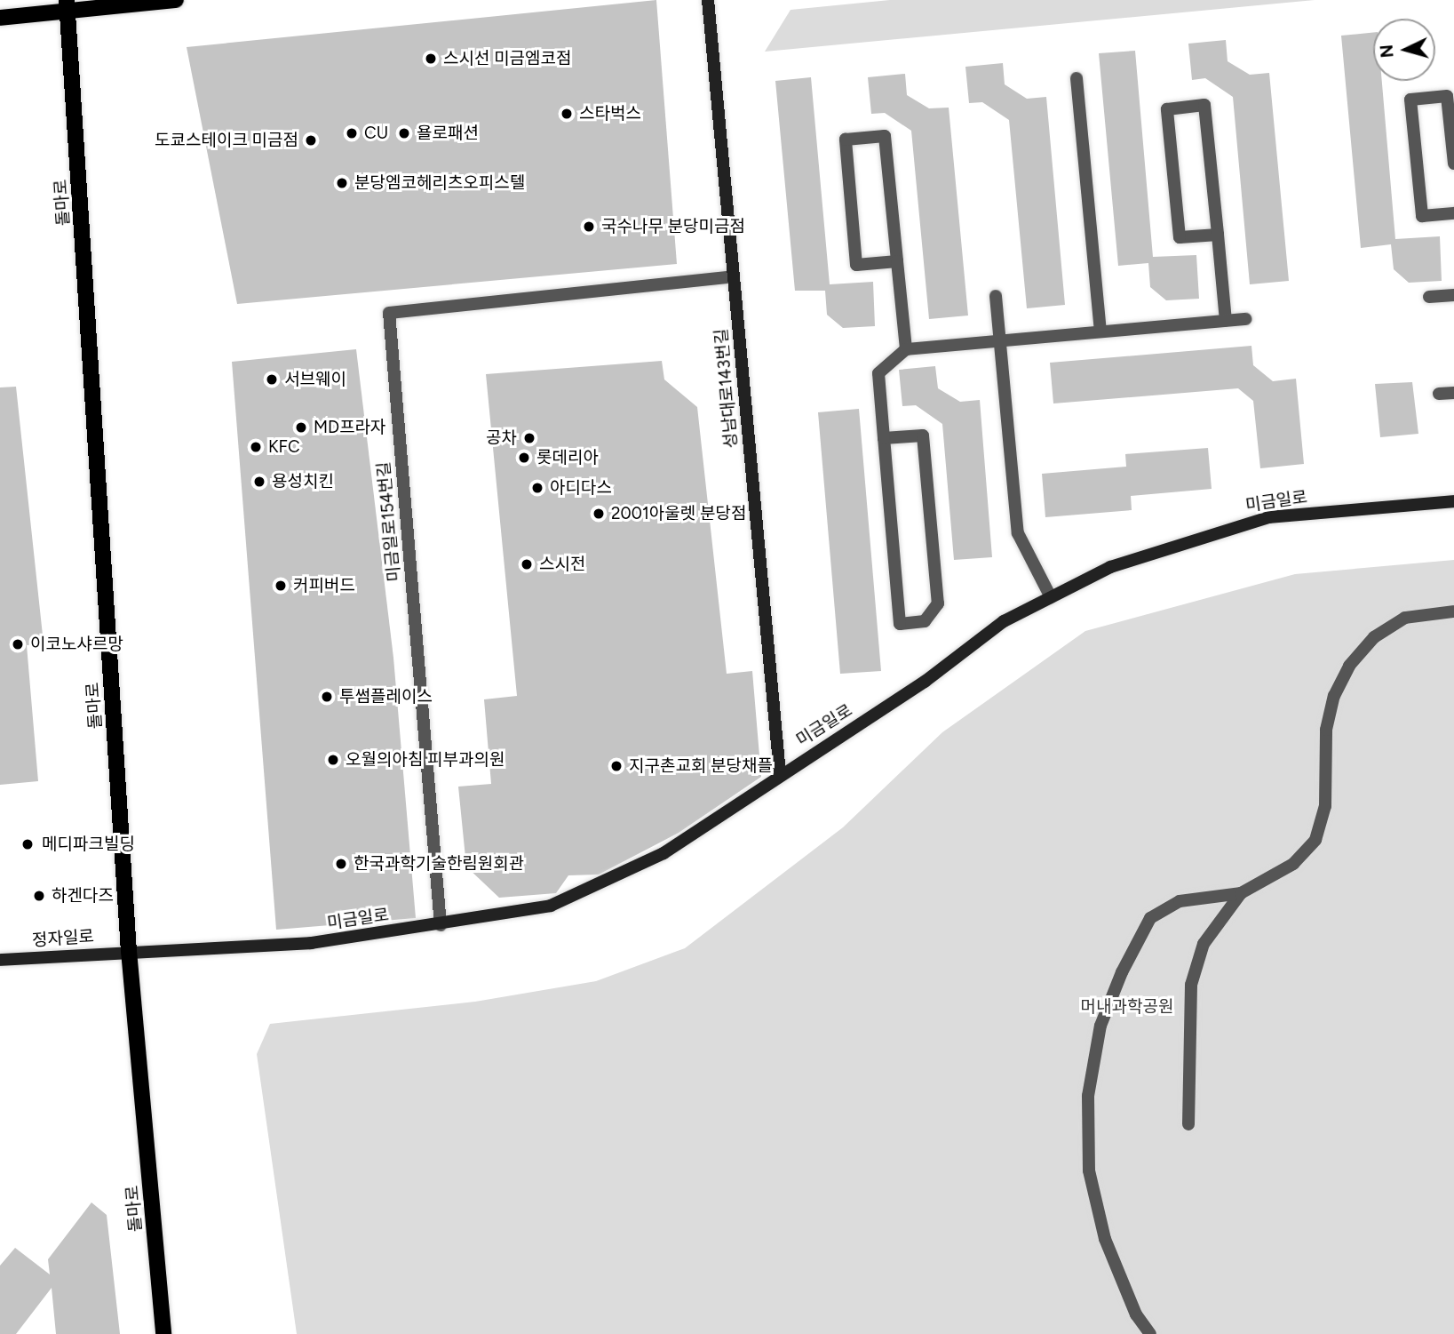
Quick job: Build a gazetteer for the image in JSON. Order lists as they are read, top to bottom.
{
  "streets": {
    "main road": ["돌마로"],
    "street": [
      "성남대로143번길",
      "미금일로",
      "미금일로154번길",
      "정자일로"
    ]
  },
  "crossings": [
    ["돌마로", "미금일로"],
    ["돌마로", "정자일로"],
    ["성남대로143번길", "미금일로"],
    ["성남대로143번길", "미금일로154번길"],
    ["미금일로", "미금일로154번길"],
    ["미금일로", "정자일로"]
  ],
  "parks": ["머내과학공원"],
  "places": [
    "스시선 미금엠코점",
    "스타벅스",
    "CU",
    "욜로패션",
    "도쿄스테이크 미금점",
    "분당엠코헤리츠오피스텔",
    "국수나무 분당미금점",
    "서브웨이",
    "MD프라자",
    "공차",
    "KFC",
    "롯데리아",
    "용성치킨",
    "아디다스",
    "2001아울렛 분당점",
    "스시전",
    "커피버드",
    "이코노샤르망",
    "투썸플레이스",
    "오월의아침 피부과의원",
    "지구촌교회 분당채플",
    "메디파크빌딩",
    "한국과학기술한림원회관",
    "하겐다즈"
  ],
  "north": "left"
}
